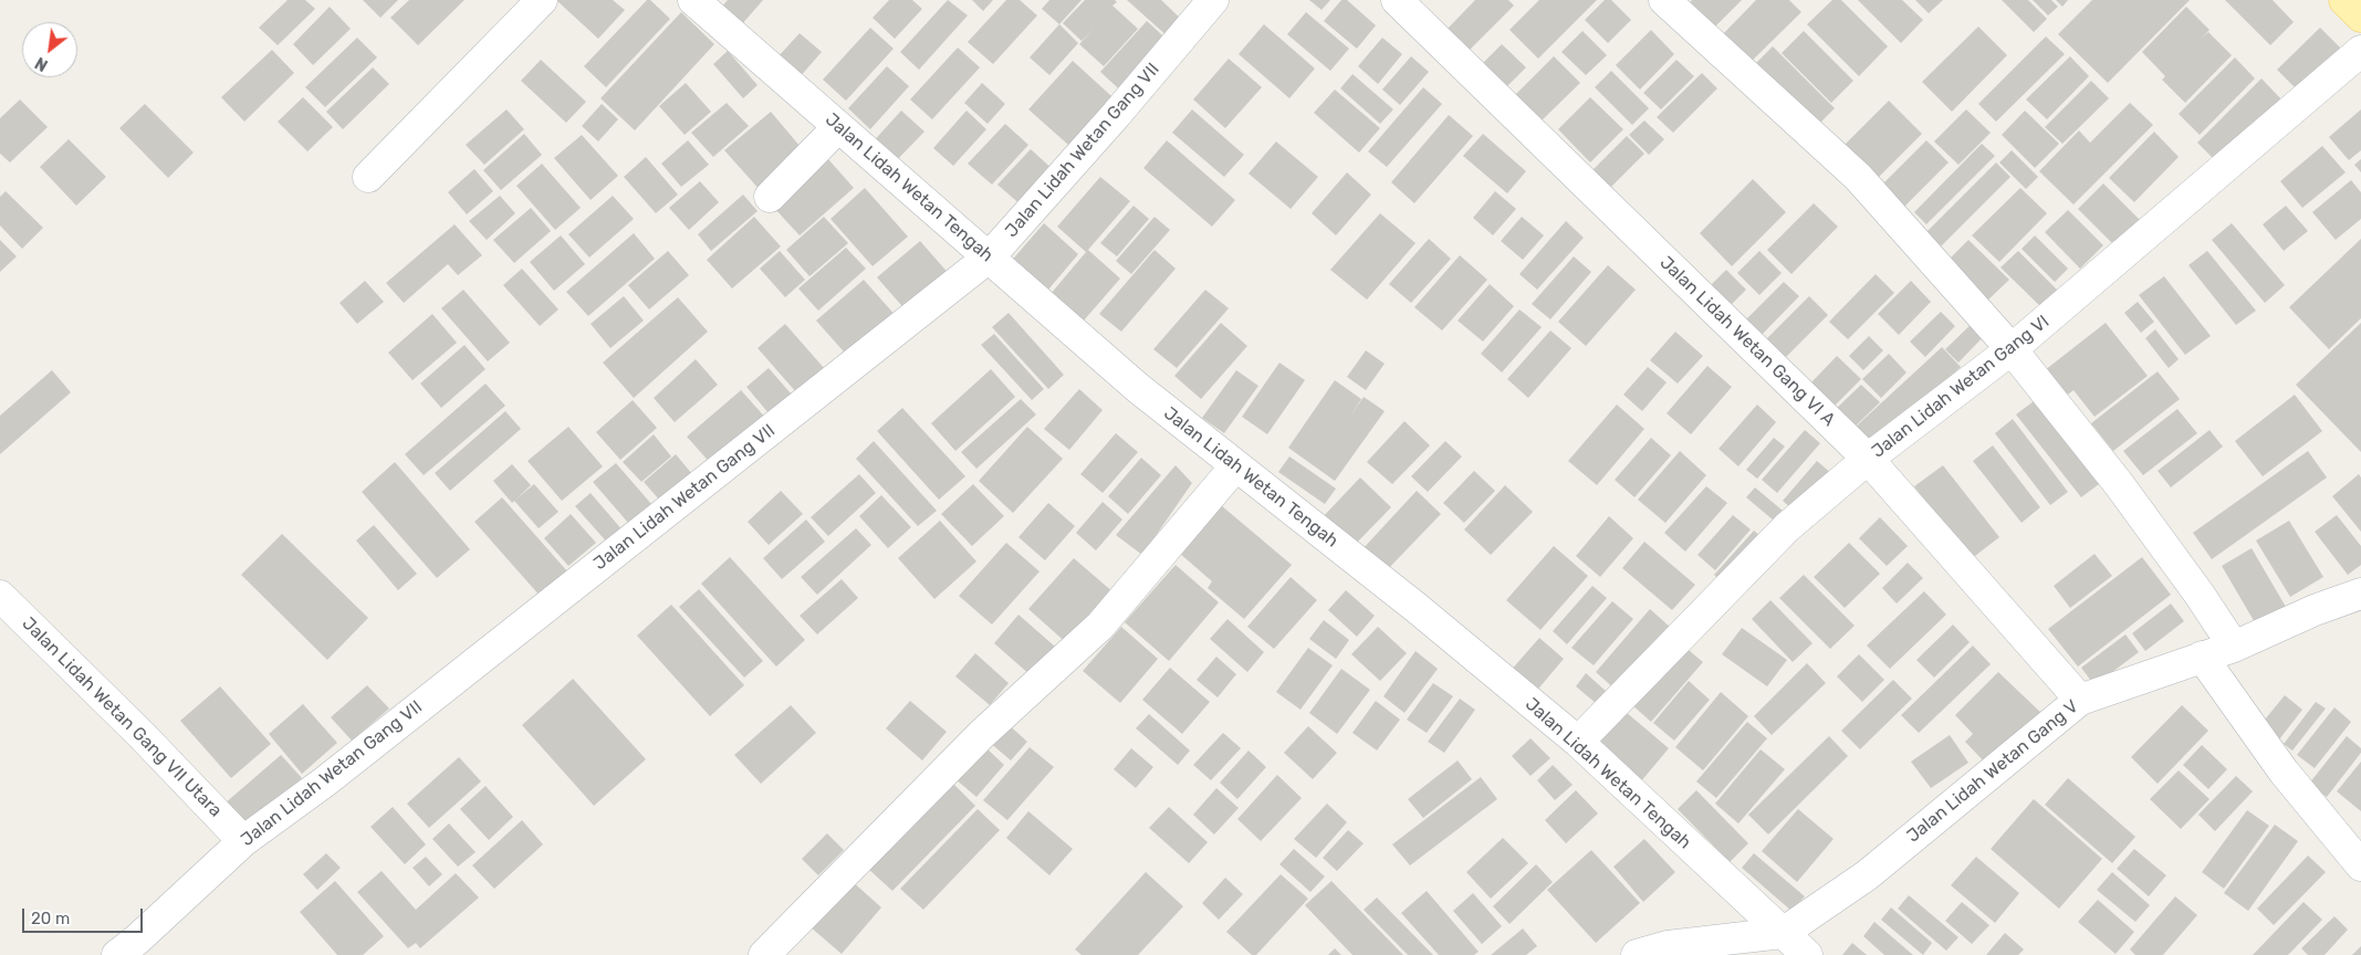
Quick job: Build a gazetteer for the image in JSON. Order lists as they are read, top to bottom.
{
  "streets": {
    "street": [
      "Jalan Lidah Wetan Gang VII",
      "Jalan Lidah Wetan Tengah",
      "Jalan Lidah Wetan Gang VI A",
      "Jalan Lidah Wetan Gang VI",
      "Jalan Lidah Wetan Gang VII Utara",
      "Jalan Lidah Wetan Gang V"
    ]
  },
  "crossings": [
    ["Jalan Lidah Wetan Gang VII", "Jalan Lidah Wetan Tengah"],
    ["Jalan Lidah Wetan Gang VII", "Jalan Lidah Wetan Gang VII Utara"],
    ["Jalan Lidah Wetan Tengah", "Jalan Lidah Wetan Gang VI"],
    ["Jalan Lidah Wetan Tengah", "Jalan Lidah Wetan Gang V"],
    ["Jalan Lidah Wetan Gang VI A", "Jalan Lidah Wetan Gang VI"],
    ["Jalan Lidah Wetan Gang VI A", "Jalan Lidah Wetan Gang V"]
  ],
  "scale_bar": "20 m",
  "north": "bottom left"
}
